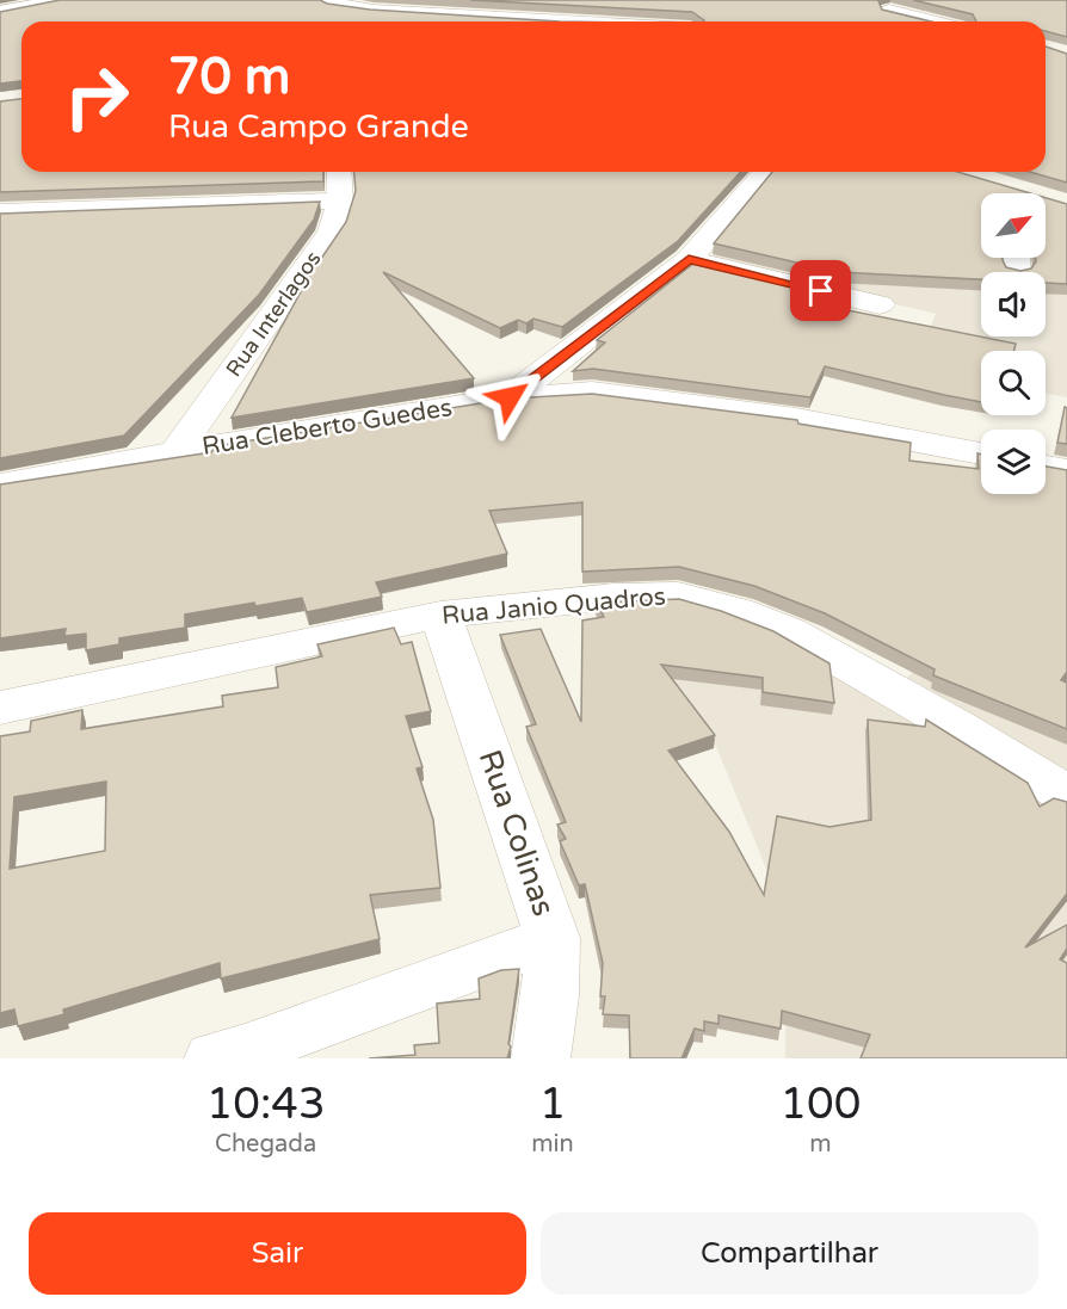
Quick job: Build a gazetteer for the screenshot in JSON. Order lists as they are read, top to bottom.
{
  "streets": {
    "street": [
      "Rua Interlagos",
      "Rua Cleberto Guedes",
      "Rua Janio Quadros",
      "Rua Colinas"
    ]
  },
  "crossings": [
    ["Rua Interlagos", "Rua Cleberto Guedes"],
    ["Rua Janio Quadros", "Rua Colinas"]
  ],
  "north": "top right",
  "page": {
    "turn": ["70 m", "Rua Campo Grande"],
    "eta": [
      "10:43",
      "Chegada",
      "1",
      "min",
      "100",
      "m"
    ],
    "buttons": ["Sair", "Compartilhar"]
  }
}
